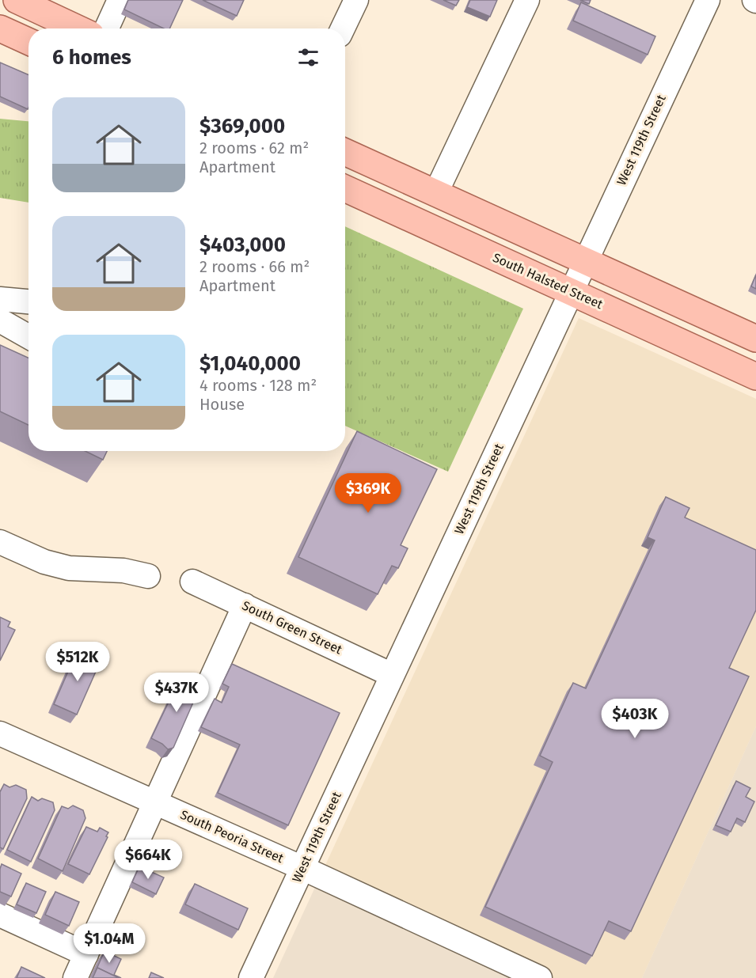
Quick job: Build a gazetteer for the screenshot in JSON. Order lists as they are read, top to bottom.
{
  "streets": {
    "main road": ["South Halsted Street"],
    "street": ["West 119th Street", "South Green Street", "South Peoria Street"]
  },
  "crossings": [
    ["West 119th Street", "South Halsted Street"],
    ["West 119th Street", "South Green Street"],
    ["West 119th Street", "South Peoria Street"]
  ],
  "page": {
    "heading": "6 homes",
    "list": [
      {
        "name": "$369,000",
        "note": "2 rooms · 62 m² · Apartment"
      },
      {
        "name": "$403,000",
        "note": "2 rooms · 66 m² · Apartment"
      },
      {
        "name": "$1,040,000",
        "note": "4 rooms · 128 m² · House"
      }
    ],
    "price": [
      "$369K",
      "$512K",
      "$437K",
      "$403K",
      "$664K",
      "$1.04M"
    ]
  }
}
